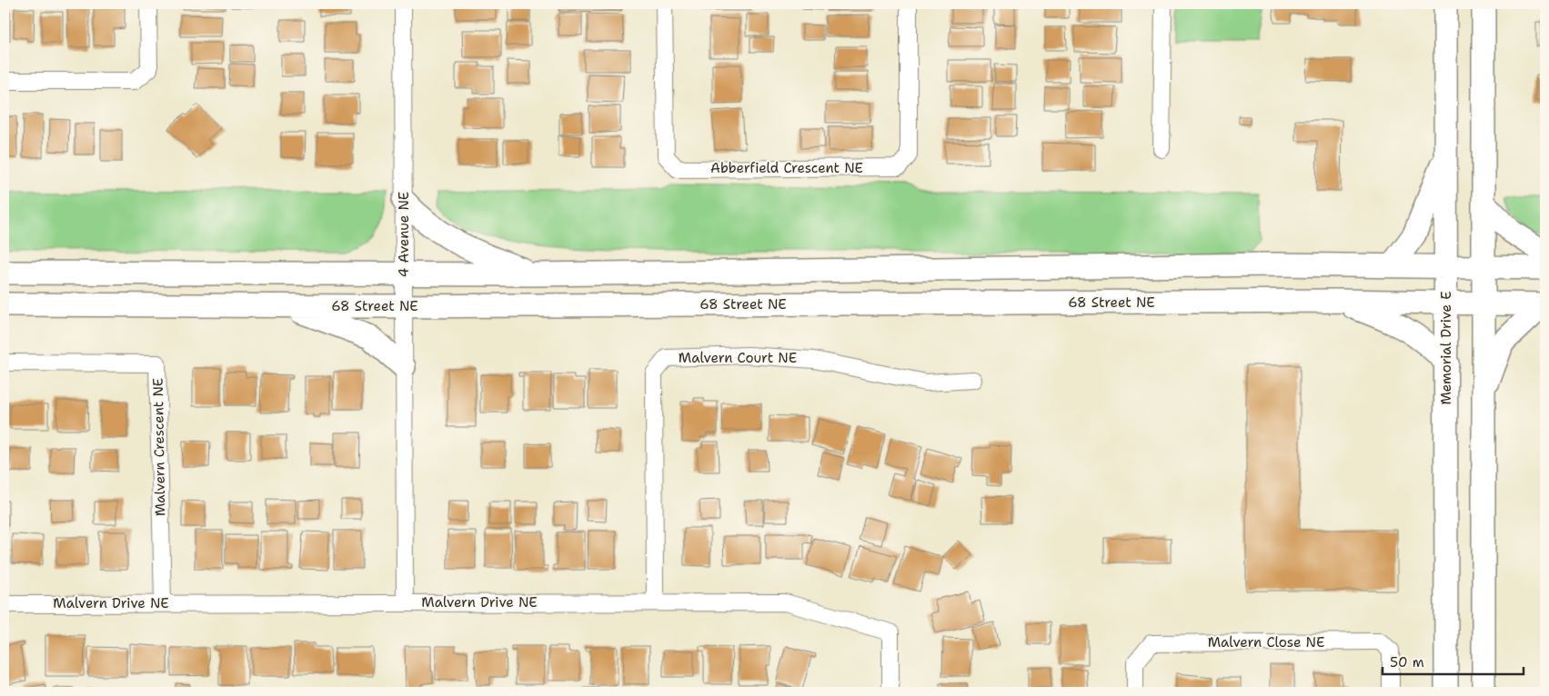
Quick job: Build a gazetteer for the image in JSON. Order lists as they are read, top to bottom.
{
  "streets": {
    "main road": ["68 Street NE", "Memorial Drive E"],
    "street": [
      "Abberfield Crescent NE",
      "4 Avenue NE",
      "Malvern Court NE",
      "Malvern Crescent NE",
      "Malvern Drive NE",
      "Malvern Close NE"
    ]
  },
  "crossings": [
    ["4 Avenue NE", "68 Street NE"],
    ["4 Avenue NE", "Malvern Drive NE"],
    ["68 Street NE", "Memorial Drive E"],
    ["Malvern Court NE", "Malvern Drive NE"],
    ["Malvern Crescent NE", "Malvern Drive NE"]
  ],
  "scale_bar": "50 m"
}
